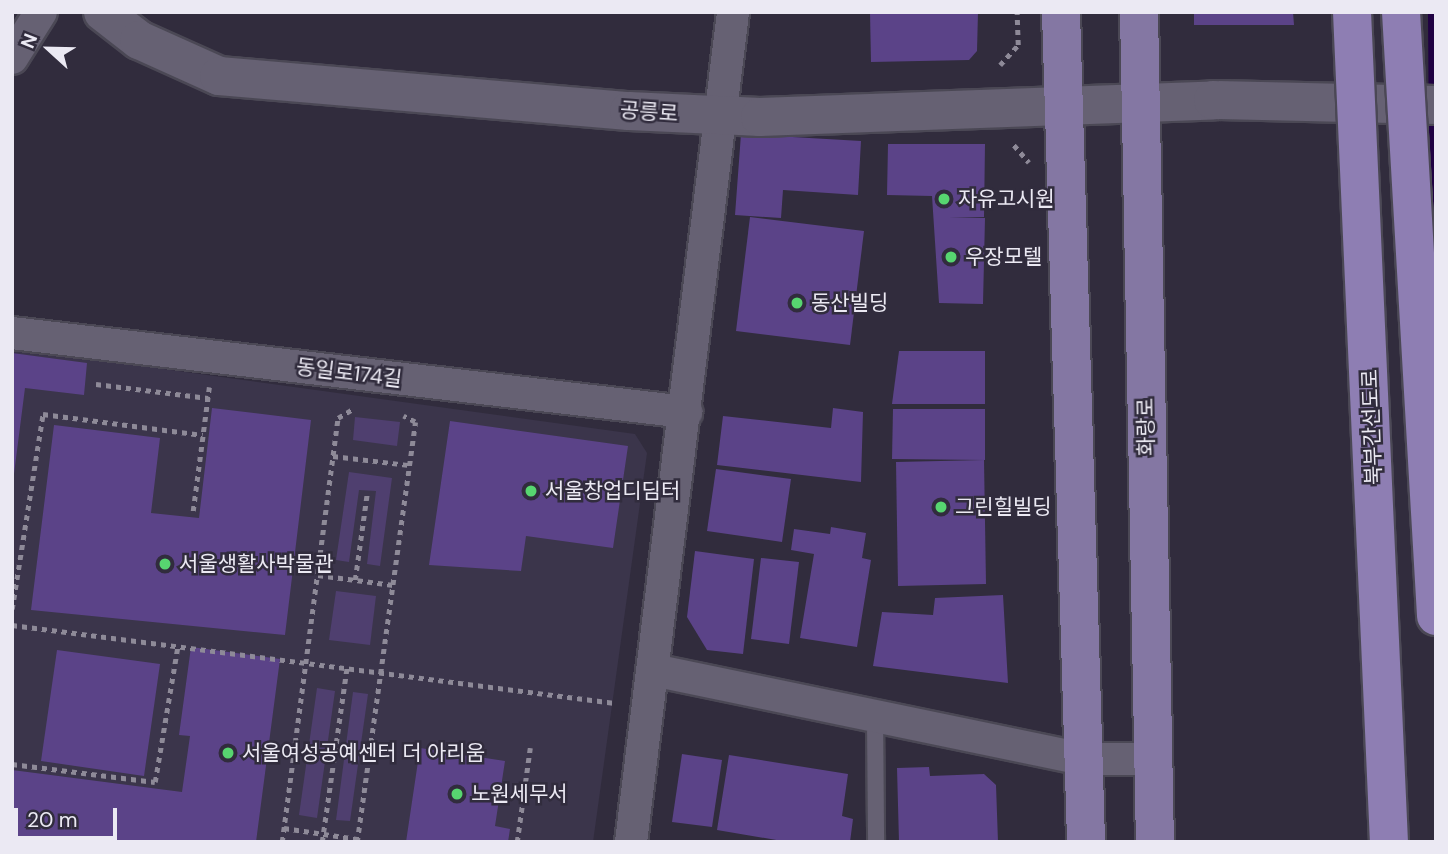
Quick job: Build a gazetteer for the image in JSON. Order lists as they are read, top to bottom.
{
  "streets": {
    "highway": ["북부간선도로"],
    "main road": ["화랑로"],
    "street": ["공릉로", "동일로174길"]
  },
  "crossings": [
    ["공릉로", "화랑로"]
  ],
  "places": [
    "자유고시원",
    "우장모텔",
    "동산빌딩",
    "서울창업디딤터",
    "그린힐빌딩",
    "서울생활사박물관",
    "서울여성공예센터 더 아리움",
    "노원세무서"
  ],
  "scale_bar": "20 m",
  "north": "left"
}
